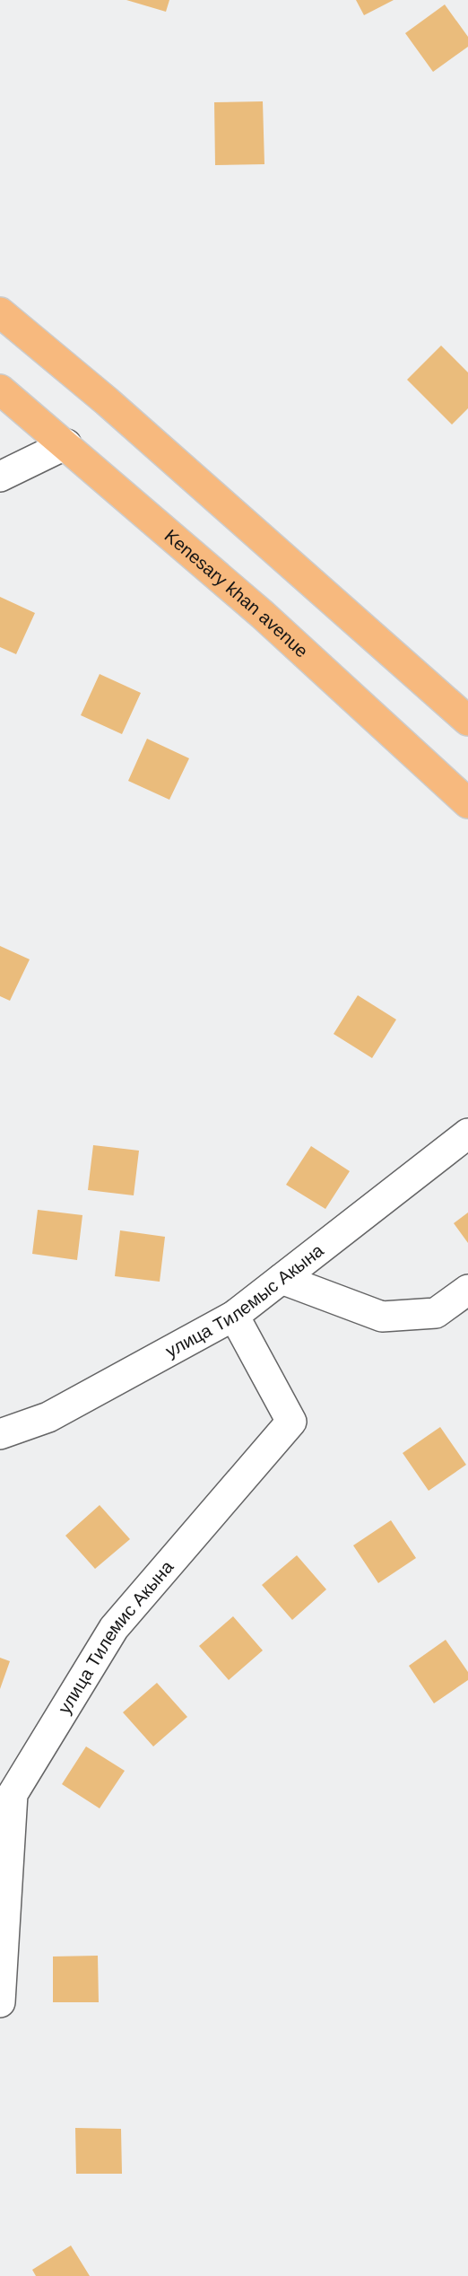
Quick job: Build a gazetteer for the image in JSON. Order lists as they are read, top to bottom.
{
  "streets": {
    "main road": ["Kenesary khan avenue"],
    "street": ["улица Тилемыс Акына", "улица Тилемис Акына"]
  },
  "crossings": [
    ["улица Тилемыс Акына", "улица Тилемис Акына"]
  ]
}
